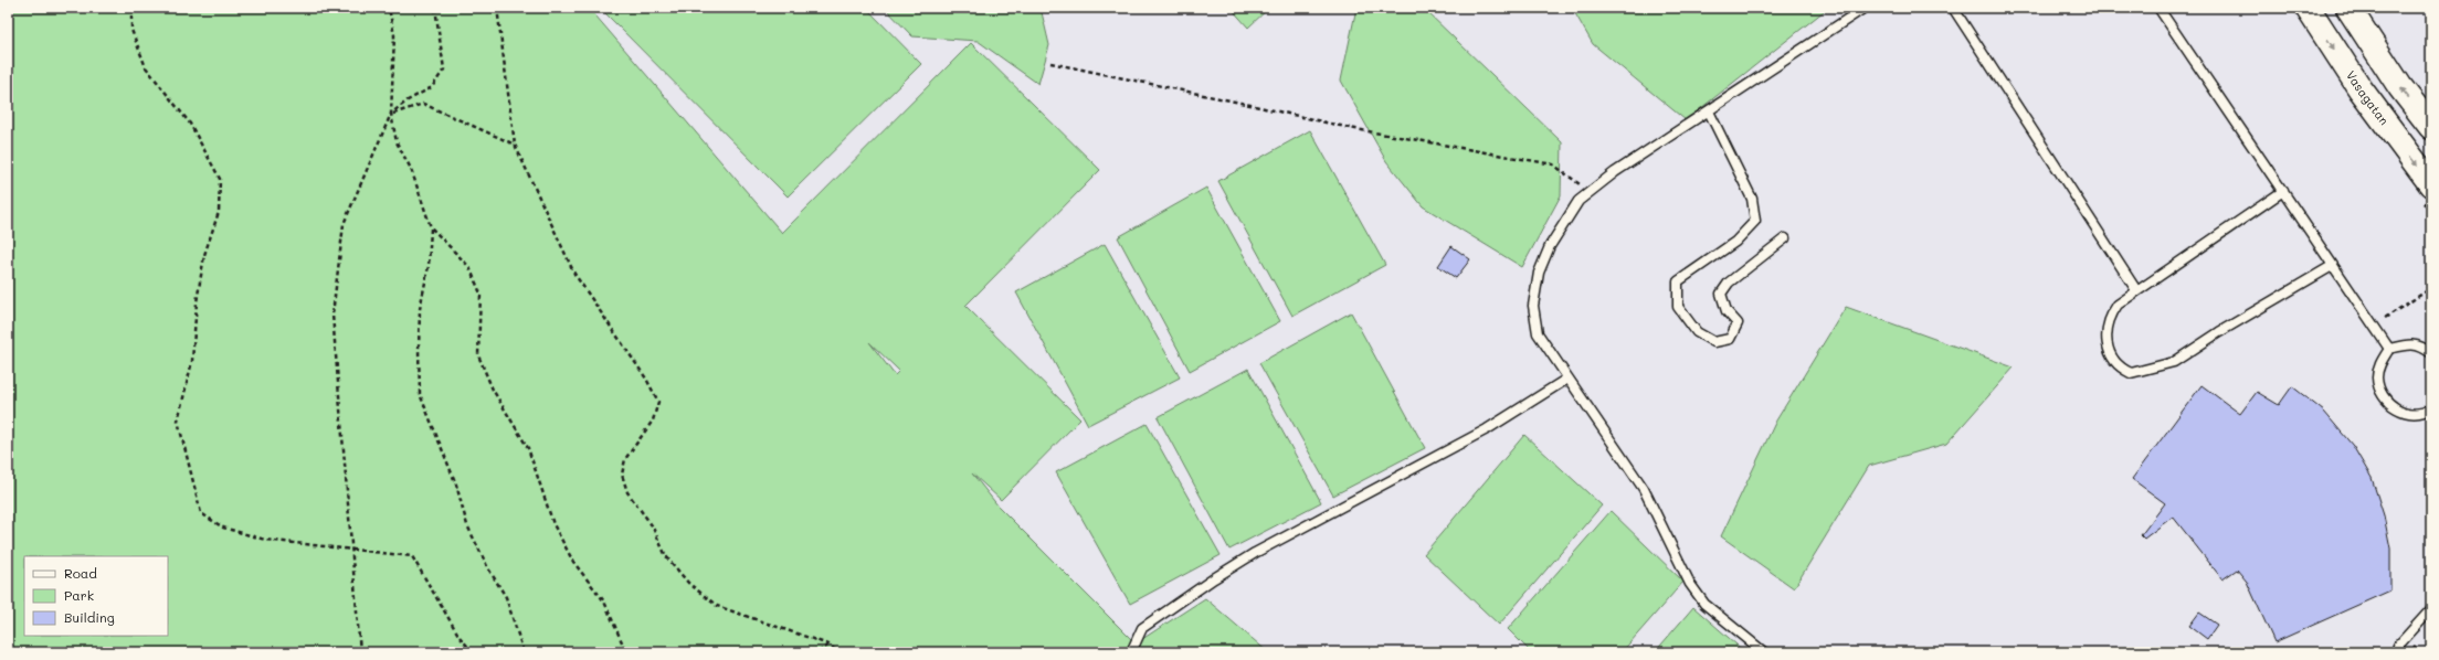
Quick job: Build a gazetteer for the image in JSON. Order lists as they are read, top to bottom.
{
  "streets": {
    "street": ["Vasagatan"]
  },
  "legend": ["Road", "Park", "Building"]
}
